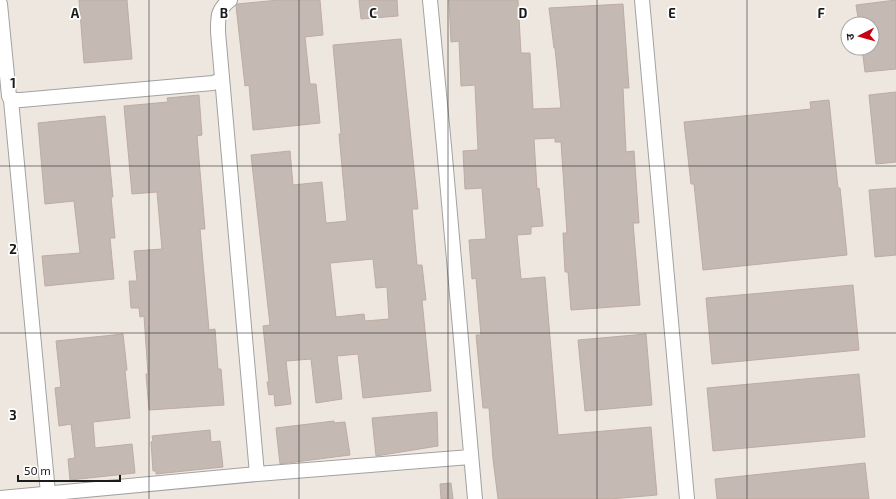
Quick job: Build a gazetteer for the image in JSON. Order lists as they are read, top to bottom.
{
  "scale_bar": "50 m",
  "north": "left",
  "grid": {
    "columns": [
      "A",
      "B",
      "C",
      "D",
      "E",
      "F"
    ],
    "rows": ["1", "2", "3"]
  }
}
